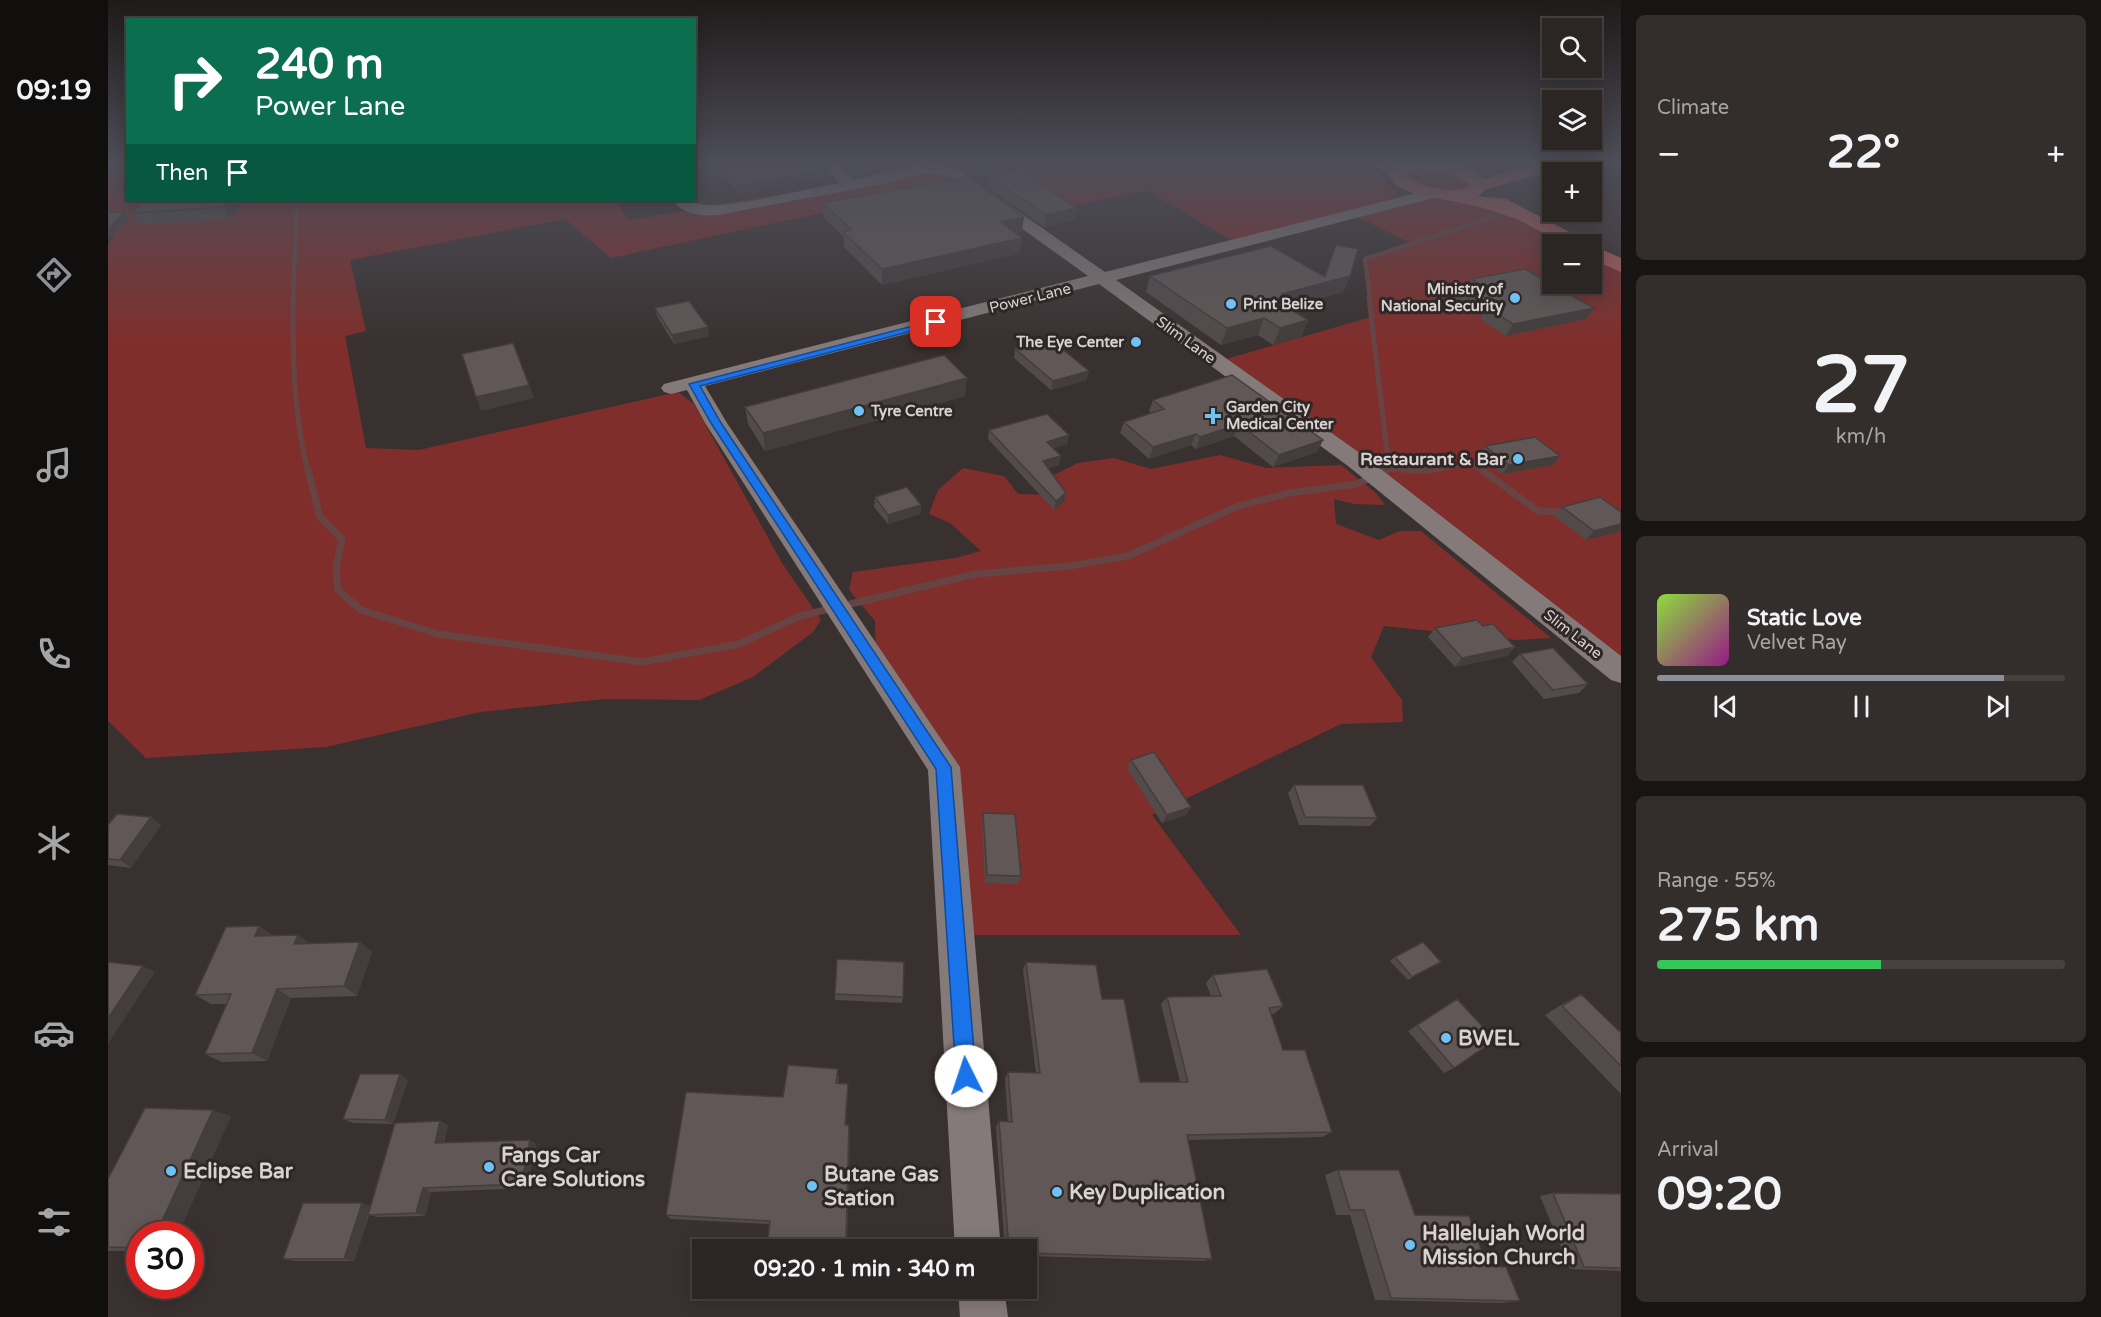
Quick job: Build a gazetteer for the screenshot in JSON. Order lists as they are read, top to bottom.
{
  "streets": {
    "street": ["Power Lane", "Slim Lane"]
  },
  "crossings": [
    ["Power Lane", "Slim Lane"]
  ],
  "places": {
    "other": [
      "Ministry of National Security",
      "Print Belize",
      "The Eye Center",
      "Tyre Centre",
      "Restaurant & Bar",
      "BWEL",
      "Fangs Car Care Solutions",
      "Eclipse Bar",
      "Butane Gas Station",
      "Key Duplication",
      "Hallelujah World Mission Church"
    ],
    "health": ["Garden City Medical Center"]
  },
  "page": {
    "tabs": "09:19",
    "tile": [
      "Climate",
      ["27", "km/h"],
      ["Range · 55%", "275 km"],
      ["Arrival", "09:20"]
    ],
    "map_buttons": ["+", "−"],
    "turn": ["240 m", "Power Lane"],
    "heat": ["−", "22°", "+"],
    "then": "Then",
    "song": ["Static Love", "Velvet Ray"],
    "limit": "30",
    "trip": "09:20 · 1 min · 340 m"
  }
}
